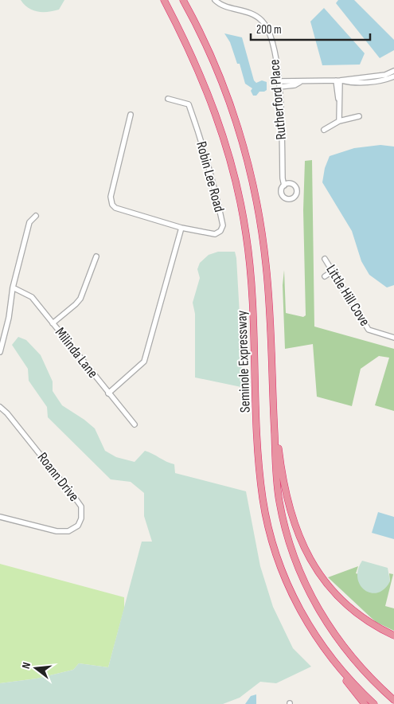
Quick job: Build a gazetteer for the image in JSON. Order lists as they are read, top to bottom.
{
  "streets": {
    "highway": ["Seminole Expressway"],
    "street": [
      "Rutherford Place",
      "Robin Lee Road",
      "Little Hill Cove",
      "Milinda Lane",
      "Roann Drive"
    ]
  },
  "scale_bar": "200 m",
  "north": "left"
}
